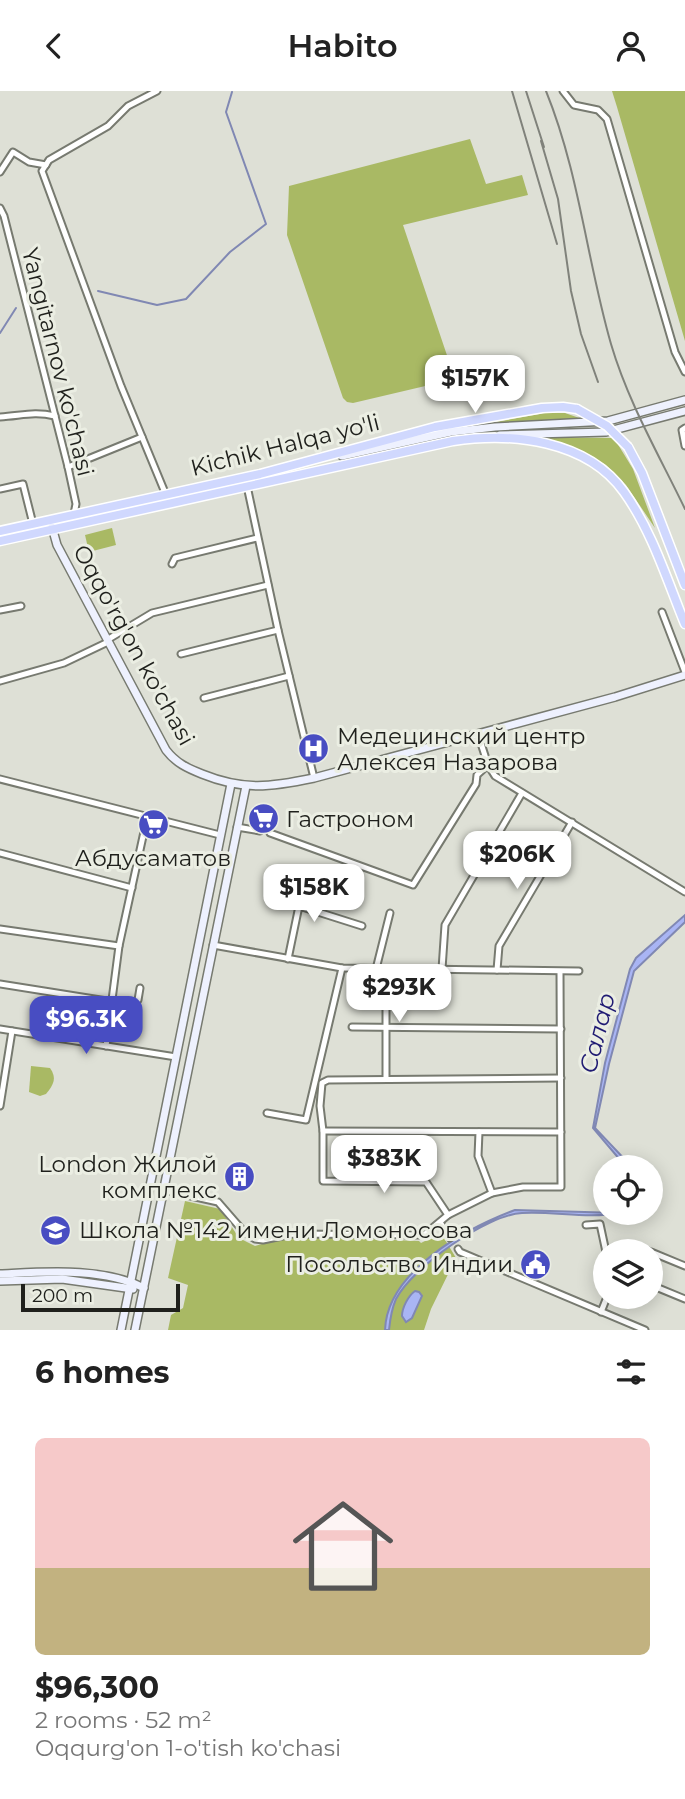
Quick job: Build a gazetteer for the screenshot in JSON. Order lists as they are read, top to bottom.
{
  "streets": {
    "highway": ["Kichik Halqa yo'li"],
    "main road": ["Oqqo'rg'on ko'chasi"],
    "street": ["Yangitarnov ko'chasi"]
  },
  "crossings": [
    ["Yangitarnov ko'chasi", "Kichik Halqa yo'li"],
    ["Kichik Halqa yo'li", "Oqqo'rg'on ko'chasi"]
  ],
  "water": ["Салар"],
  "places": {
    "hospital": ["Медецинский центр Алексея Назарова"],
    "supermarket": ["Гастроном", "Абдусаматов"],
    "building": ["London Жилой комплекс"],
    "school or university": ["Школа №142 имени Ломоносова"],
    "public building": ["Посольство Индии"]
  },
  "scale_bar": "200 m",
  "page": {
    "header": "Habito",
    "price": [
      "$157K",
      "$206K",
      "$158K",
      "$293K",
      "$96.3K",
      "$383K"
    ],
    "scale": "200 m",
    "heading": "6 homes",
    "list": [
      {
        "name": "$96,300",
        "note": "2 rooms · 52 m² · Oqqurg'on 1-o'tish ko'chasi"
      }
    ]
  }
}
